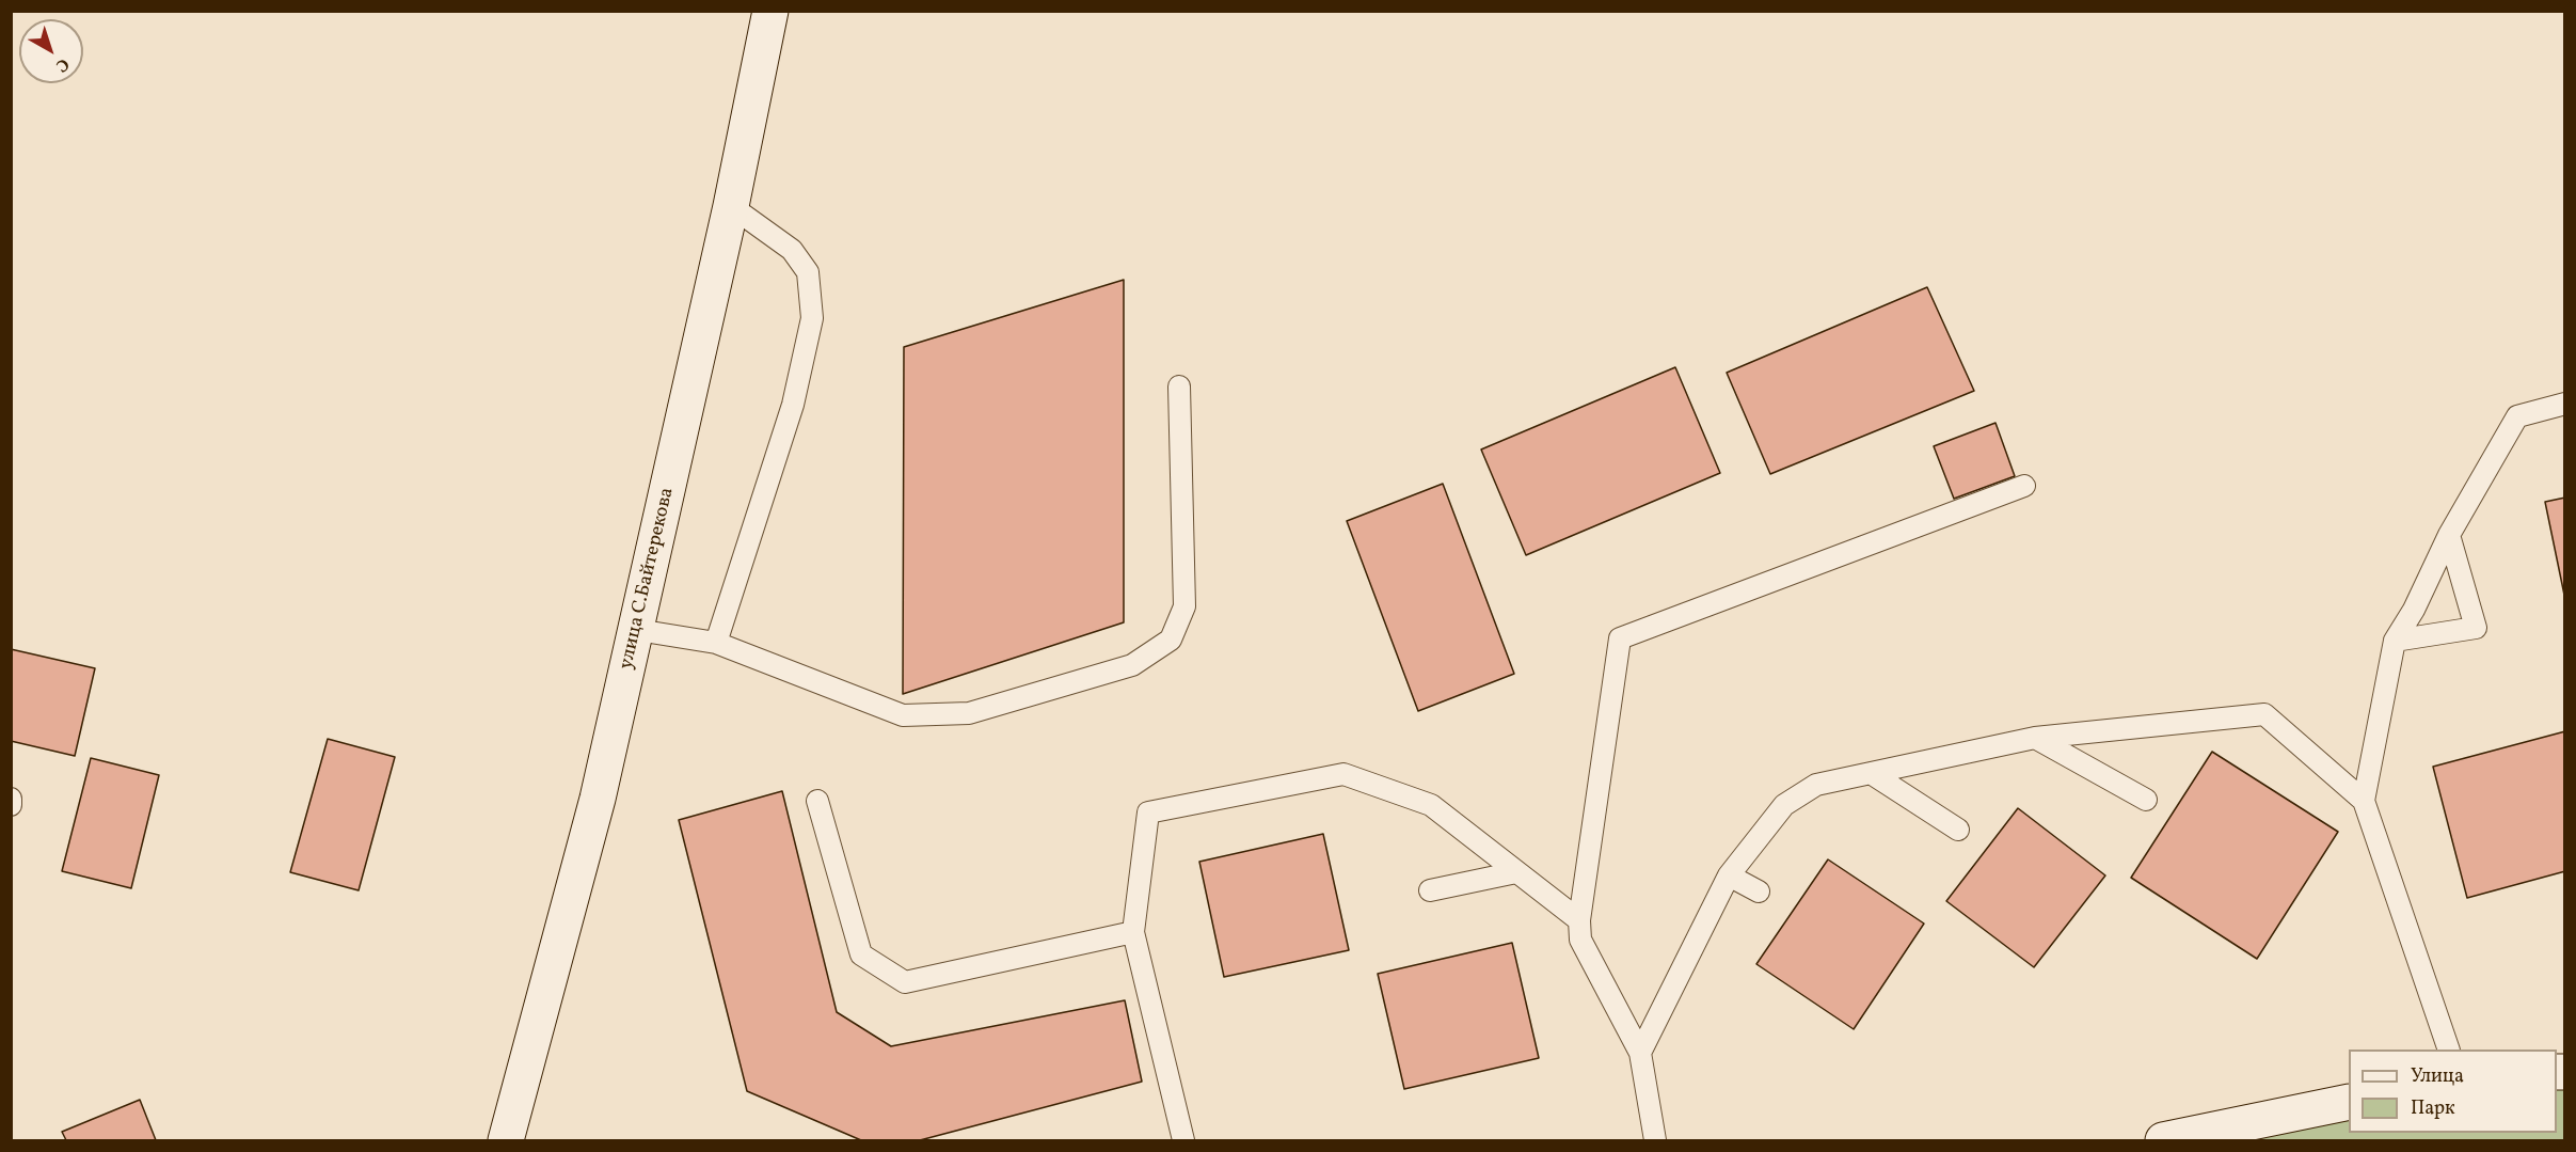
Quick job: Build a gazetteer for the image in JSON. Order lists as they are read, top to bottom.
{
  "streets": {
    "main road": ["улица С.Байтерекова"]
  },
  "legend": ["Улица", "Парк"],
  "north": "bottom right"
}
